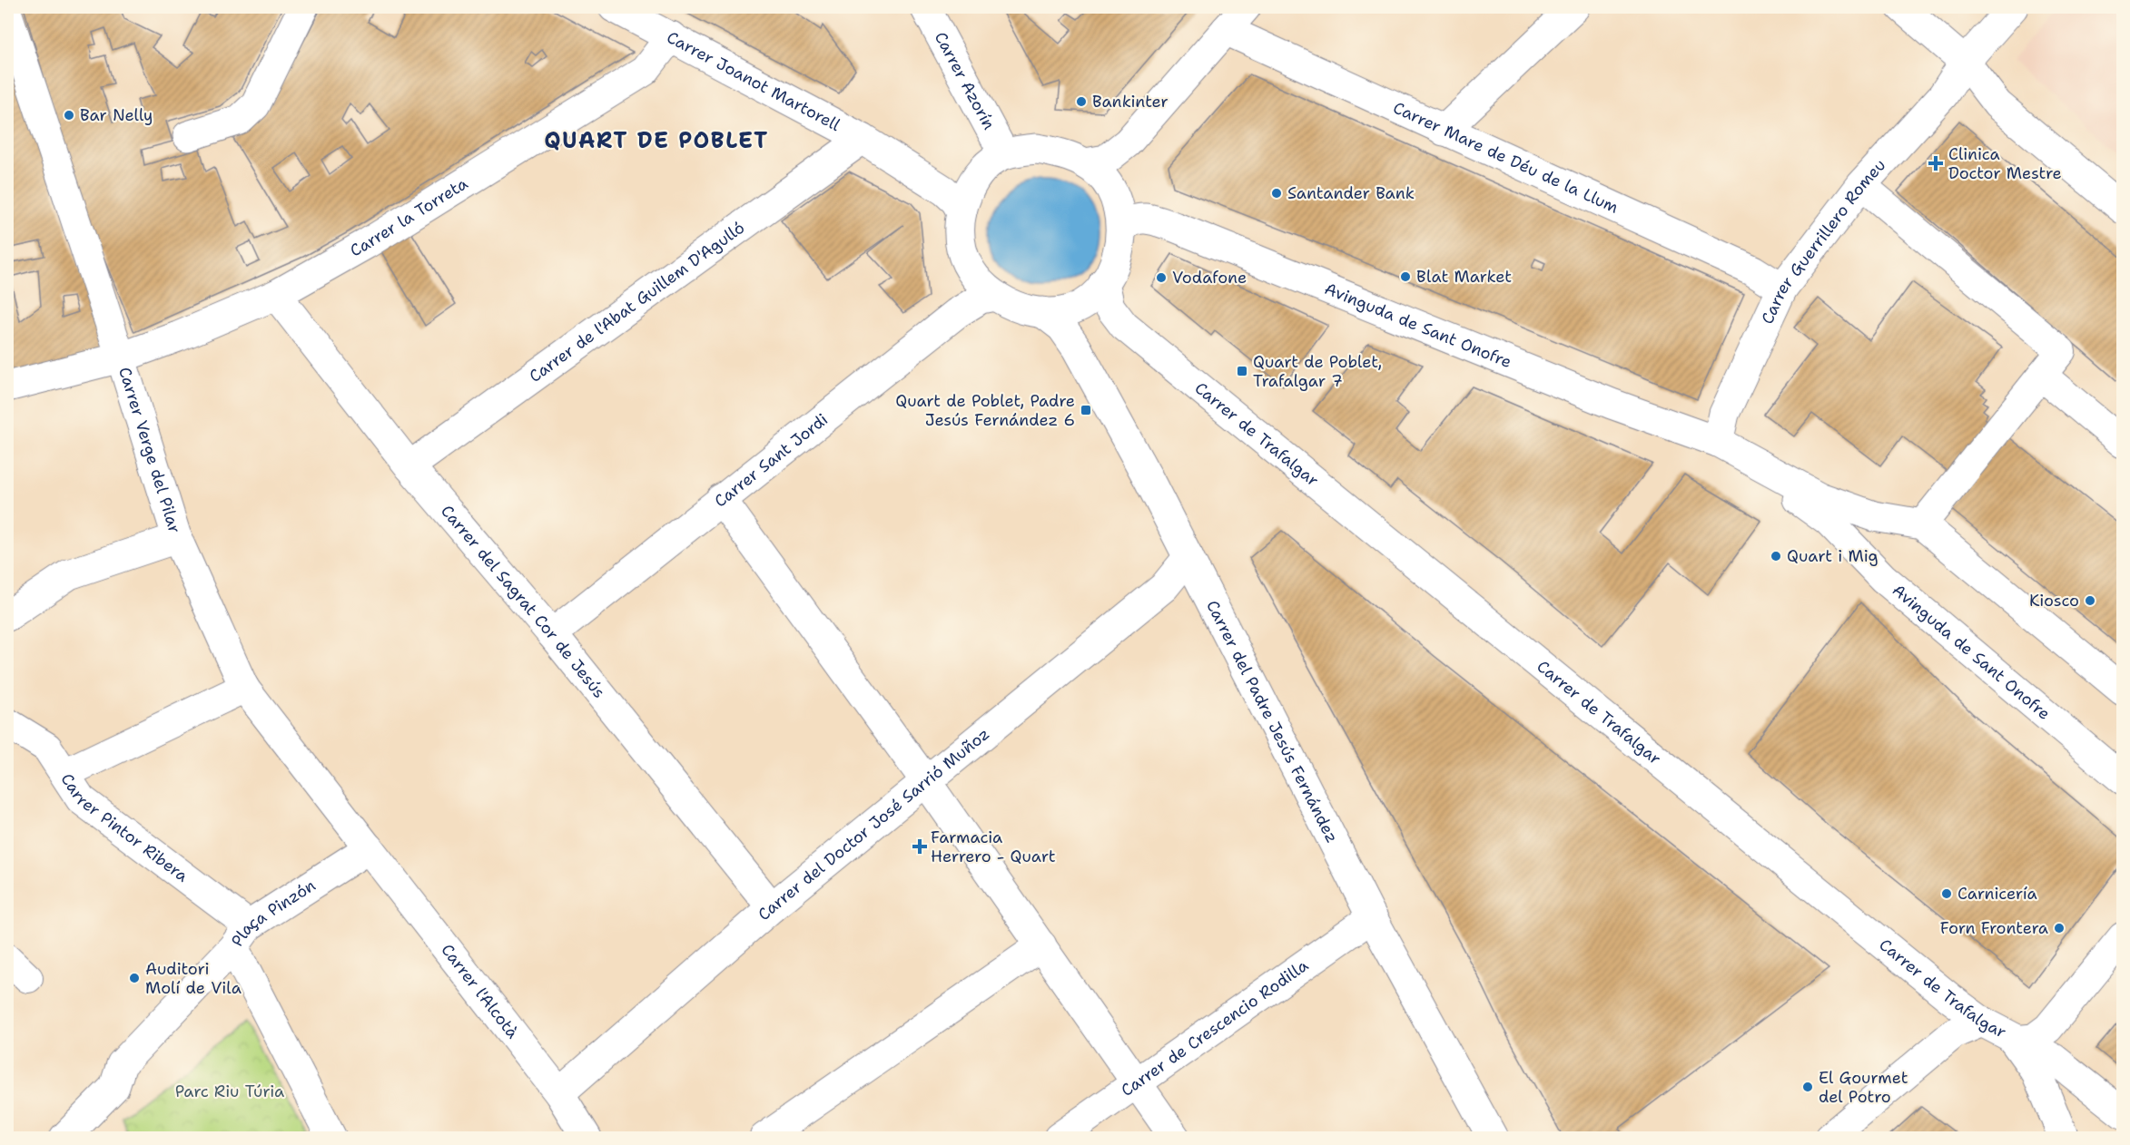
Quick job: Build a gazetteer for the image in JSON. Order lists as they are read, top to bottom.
{
  "streets": {
    "street": [
      "Carrer Joanot Martorell",
      "Carrer Azorín",
      "Carrer Mare de Déu de la Llum",
      "Carrer la Torreta",
      "Carrer Guerrillero Romeu",
      "Carrer de l'Abat Guillem D'Agulló",
      "Avinguda de Sant Onofre",
      "Carrer de Trafalgar",
      "Carrer Verge del Pilar",
      "Carrer Sant Jordi",
      "Carrer del Sagrat Cor de Jesús",
      "Carrer del Padre Jesús Fernández",
      "Carrer del Doctor José Sarrió Muñoz",
      "Carrer Pintor Ribera",
      "Plaça Pinzón",
      "Carrer l'Alcotà",
      "Carrer de Crescencio Rodilla"
    ]
  },
  "crossings": [
    ["Carrer Joanot Martorell", "Carrer la Torreta"],
    ["Carrer Joanot Martorell", "Carrer de l'Abat Guillem D'Agulló"],
    ["Carrer Azorín", "Avinguda de Sant Onofre"],
    ["Carrer Azorín", "Carrer de Trafalgar"],
    ["Carrer Azorín", "Carrer Sant Jordi"],
    ["Carrer Azorín", "Carrer del Padre Jesús Fernández"],
    ["Carrer Mare de Déu de la Llum", "Carrer Guerrillero Romeu"],
    ["Carrer la Torreta", "Carrer Verge del Pilar"],
    ["Carrer la Torreta", "Carrer del Sagrat Cor de Jesús"],
    ["Carrer Guerrillero Romeu", "Avinguda de Sant Onofre"],
    ["Carrer de l'Abat Guillem D'Agulló", "Carrer del Sagrat Cor de Jesús"],
    ["Avinguda de Sant Onofre", "Carrer de Trafalgar"],
    ["Avinguda de Sant Onofre", "Carrer Sant Jordi"],
    ["Avinguda de Sant Onofre", "Carrer del Padre Jesús Fernández"],
    ["Carrer de Trafalgar", "Carrer Sant Jordi"],
    ["Carrer de Trafalgar", "Carrer del Padre Jesús Fernández"],
    ["Carrer Verge del Pilar", "Plaça Pinzón"],
    ["Carrer Verge del Pilar", "Carrer l'Alcotà"],
    ["Carrer Sant Jordi", "Carrer del Sagrat Cor de Jesús"],
    ["Carrer Sant Jordi", "Carrer del Padre Jesús Fernández"],
    ["Carrer del Sagrat Cor de Jesús", "Carrer del Doctor José Sarrió Muñoz"],
    ["Carrer del Padre Jesús Fernández", "Carrer del Doctor José Sarrió Muñoz"],
    ["Carrer del Padre Jesús Fernández", "Carrer de Crescencio Rodilla"],
    ["Carrer del Doctor José Sarrió Muñoz", "Carrer l'Alcotà"],
    ["Carrer Pintor Ribera", "Plaça Pinzón"],
    ["Plaça Pinzón", "Carrer l'Alcotà"]
  ],
  "districts": ["QUART DE POBLET"],
  "parks": ["Parc Riu Túria"],
  "places": {
    "other": [
      "Bankinter",
      "Bar Nelly",
      "Santander Bank",
      "Blat Market",
      "Vodafone",
      "Quart i Mig",
      "Kiosco",
      "Carnicería",
      "Forn Frontera",
      "Auditori Molí de Vila",
      "El Gourmet del Potro"
    ],
    "health": ["Clinica Doctor Mestre", "Farmacia Herrero - Quart"],
    "transit": ["Quart de Poblet, Trafalgar 7", "Quart de Poblet, Padre Jesús Fernández 6"]
  }
}
